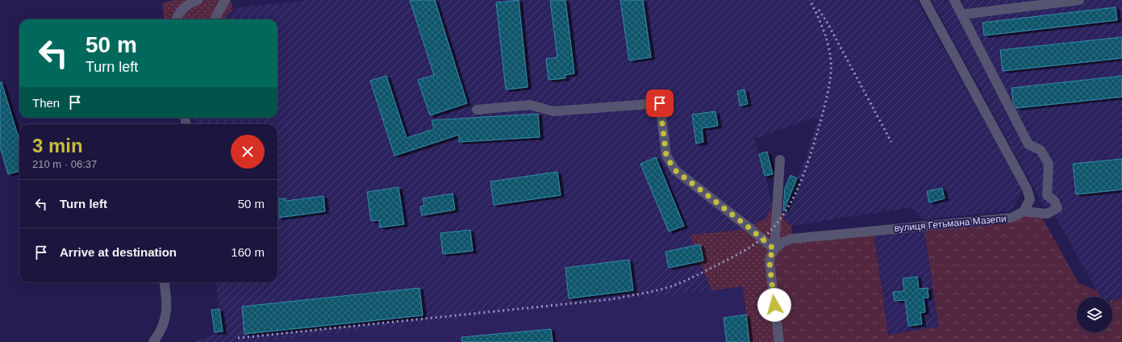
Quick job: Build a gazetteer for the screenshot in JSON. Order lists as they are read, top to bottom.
{
  "streets": {
    "street": ["вулиця Гетьмана Мазепи"]
  },
  "page": {
    "turn": ["50 m", "Turn left"],
    "then": "Then",
    "heading": ["3 min", "210 m · 06:37"],
    "list": [
      {
        "name": "Turn left",
        "value": "50 m"
      },
      {
        "name": "Arrive at destination",
        "value": "160 m"
      }
    ]
  }
}
